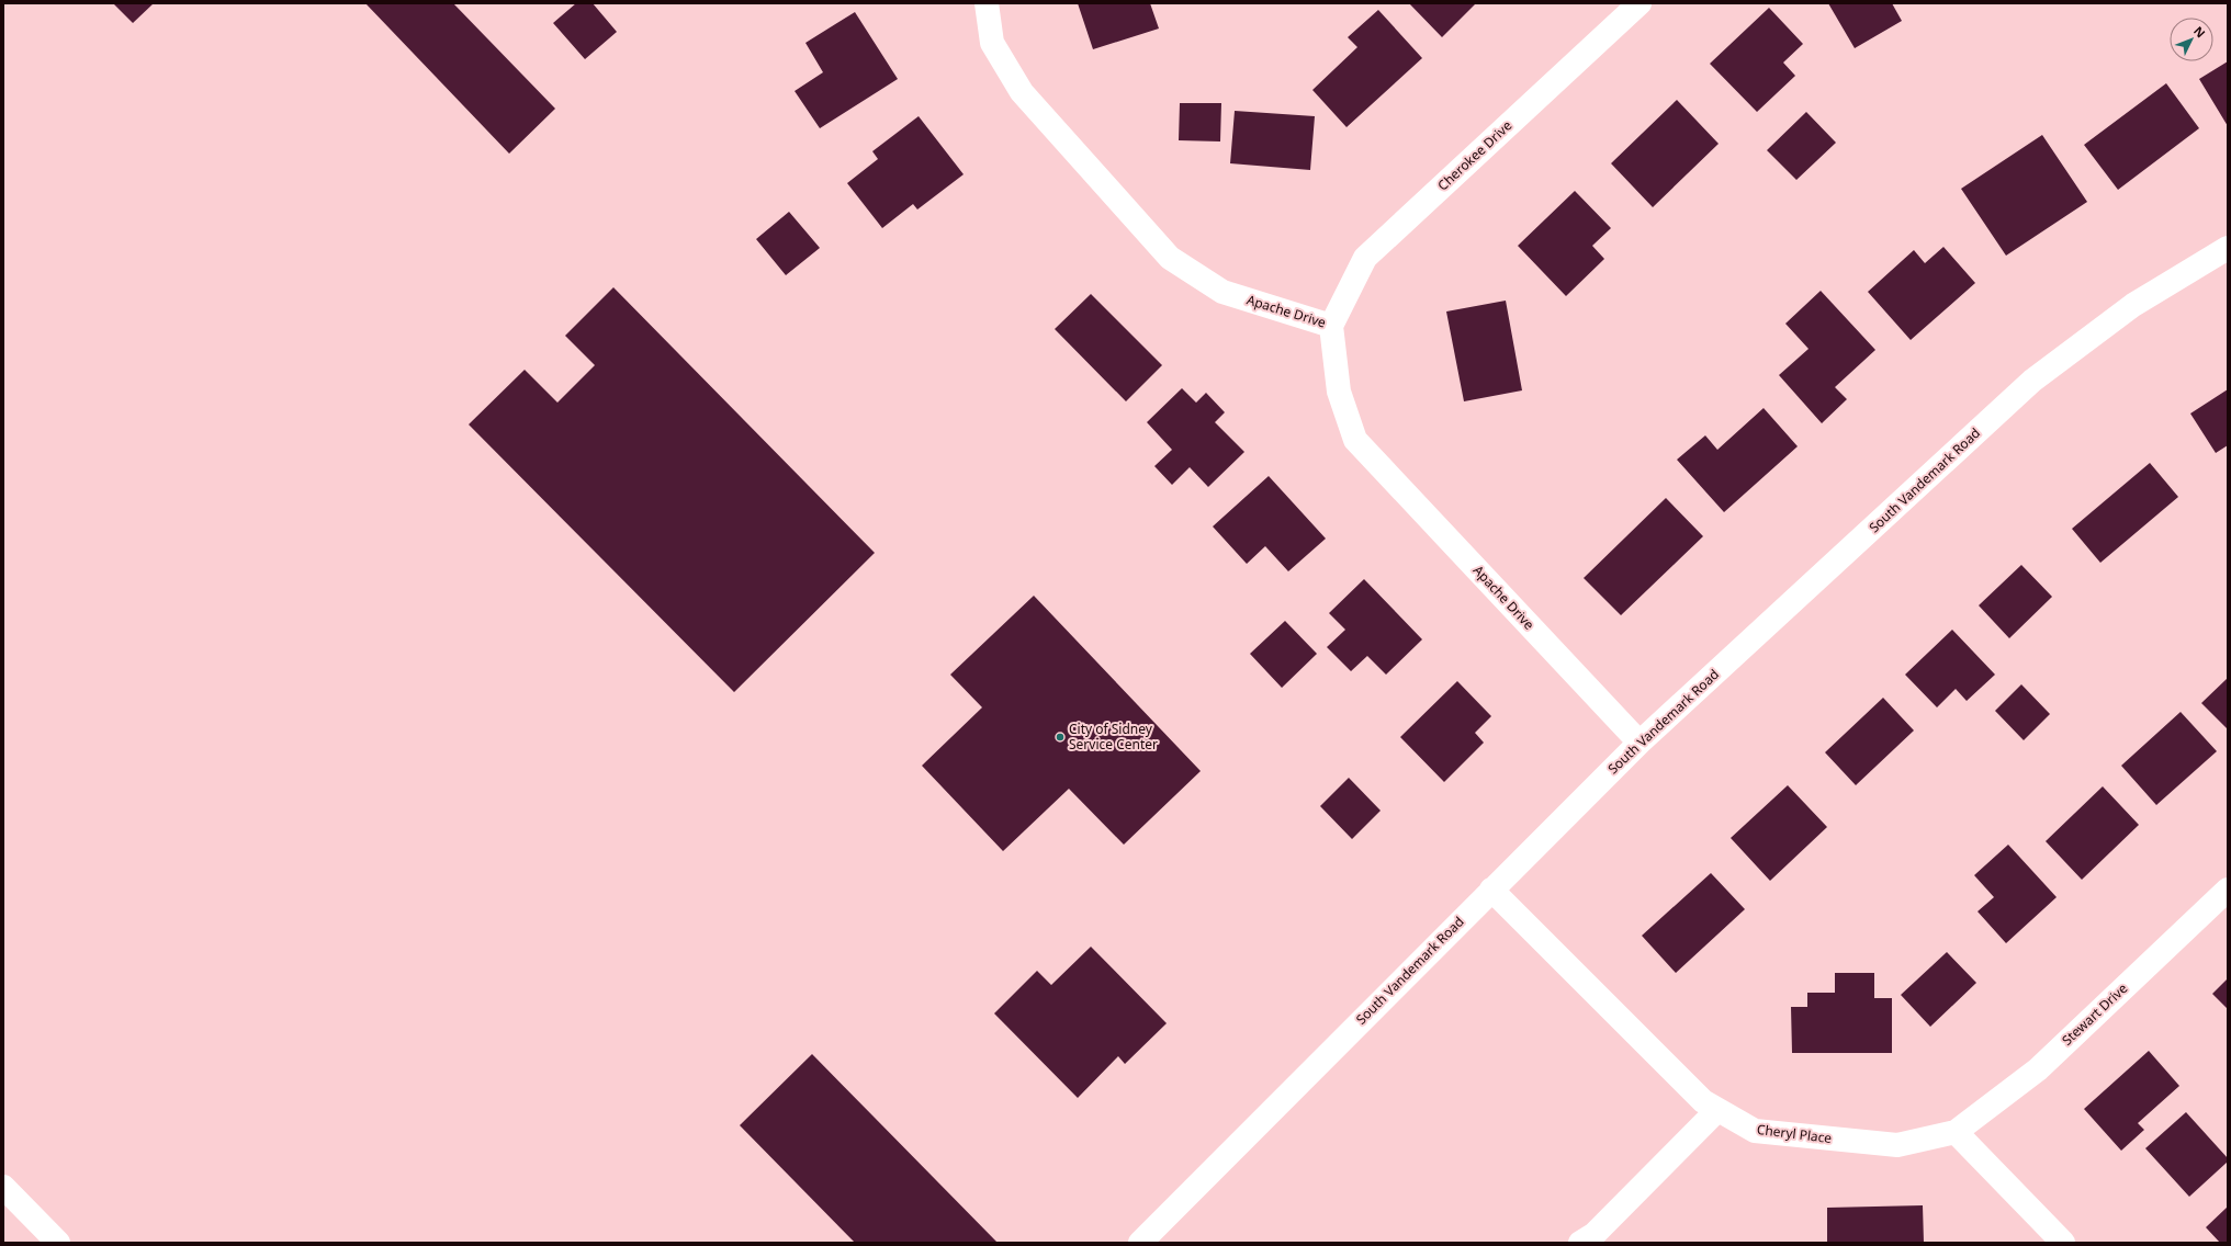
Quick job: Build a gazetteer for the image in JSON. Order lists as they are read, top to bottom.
{
  "streets": {
    "street": [
      "Cherokee Drive",
      "Apache Drive",
      "South Vandemark Road",
      "Stewart Drive",
      "Cheryl Place"
    ]
  },
  "crossings": [
    ["Cherokee Drive", "Apache Drive"],
    ["Apache Drive", "South Vandemark Road"],
    ["South Vandemark Road", "Cheryl Place"],
    ["Stewart Drive", "Cheryl Place"]
  ],
  "places": ["City of Sidney Service Center"],
  "north": "top right"
}
